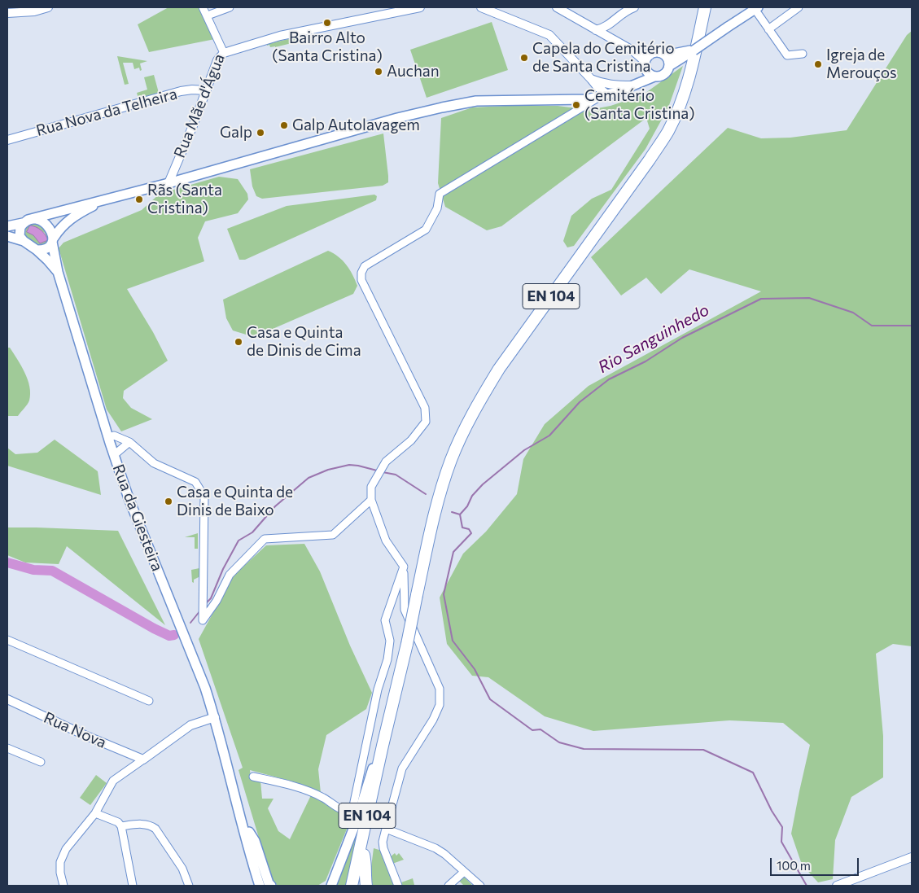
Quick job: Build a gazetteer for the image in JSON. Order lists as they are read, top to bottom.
{
  "streets": {
    "main road": ["EN 104", "Rua da Giesteira"],
    "street": ["Rua Mãe d'Água", "Rua Nova da Telheira", "Rua Nova"]
  },
  "crossings": [
    ["Rua Mãe d'Água", "Rua Nova da Telheira"]
  ],
  "water": ["Rio Sanguinhedo"],
  "places": [
    "Bairro Alto (Santa Cristina)",
    "Capela do Cemitério de Santa Cristina",
    "Igreja de Merouços",
    "Auchan",
    "Cemitério (Santa Cristina)",
    "Galp Autolavagem",
    "Galp",
    "Rãs (Santa Cristina)",
    "Casa e Quinta de Dinis de Cima",
    "Casa e Quinta de Dinis de Baixo"
  ],
  "scale_bar": "100 m"
}
